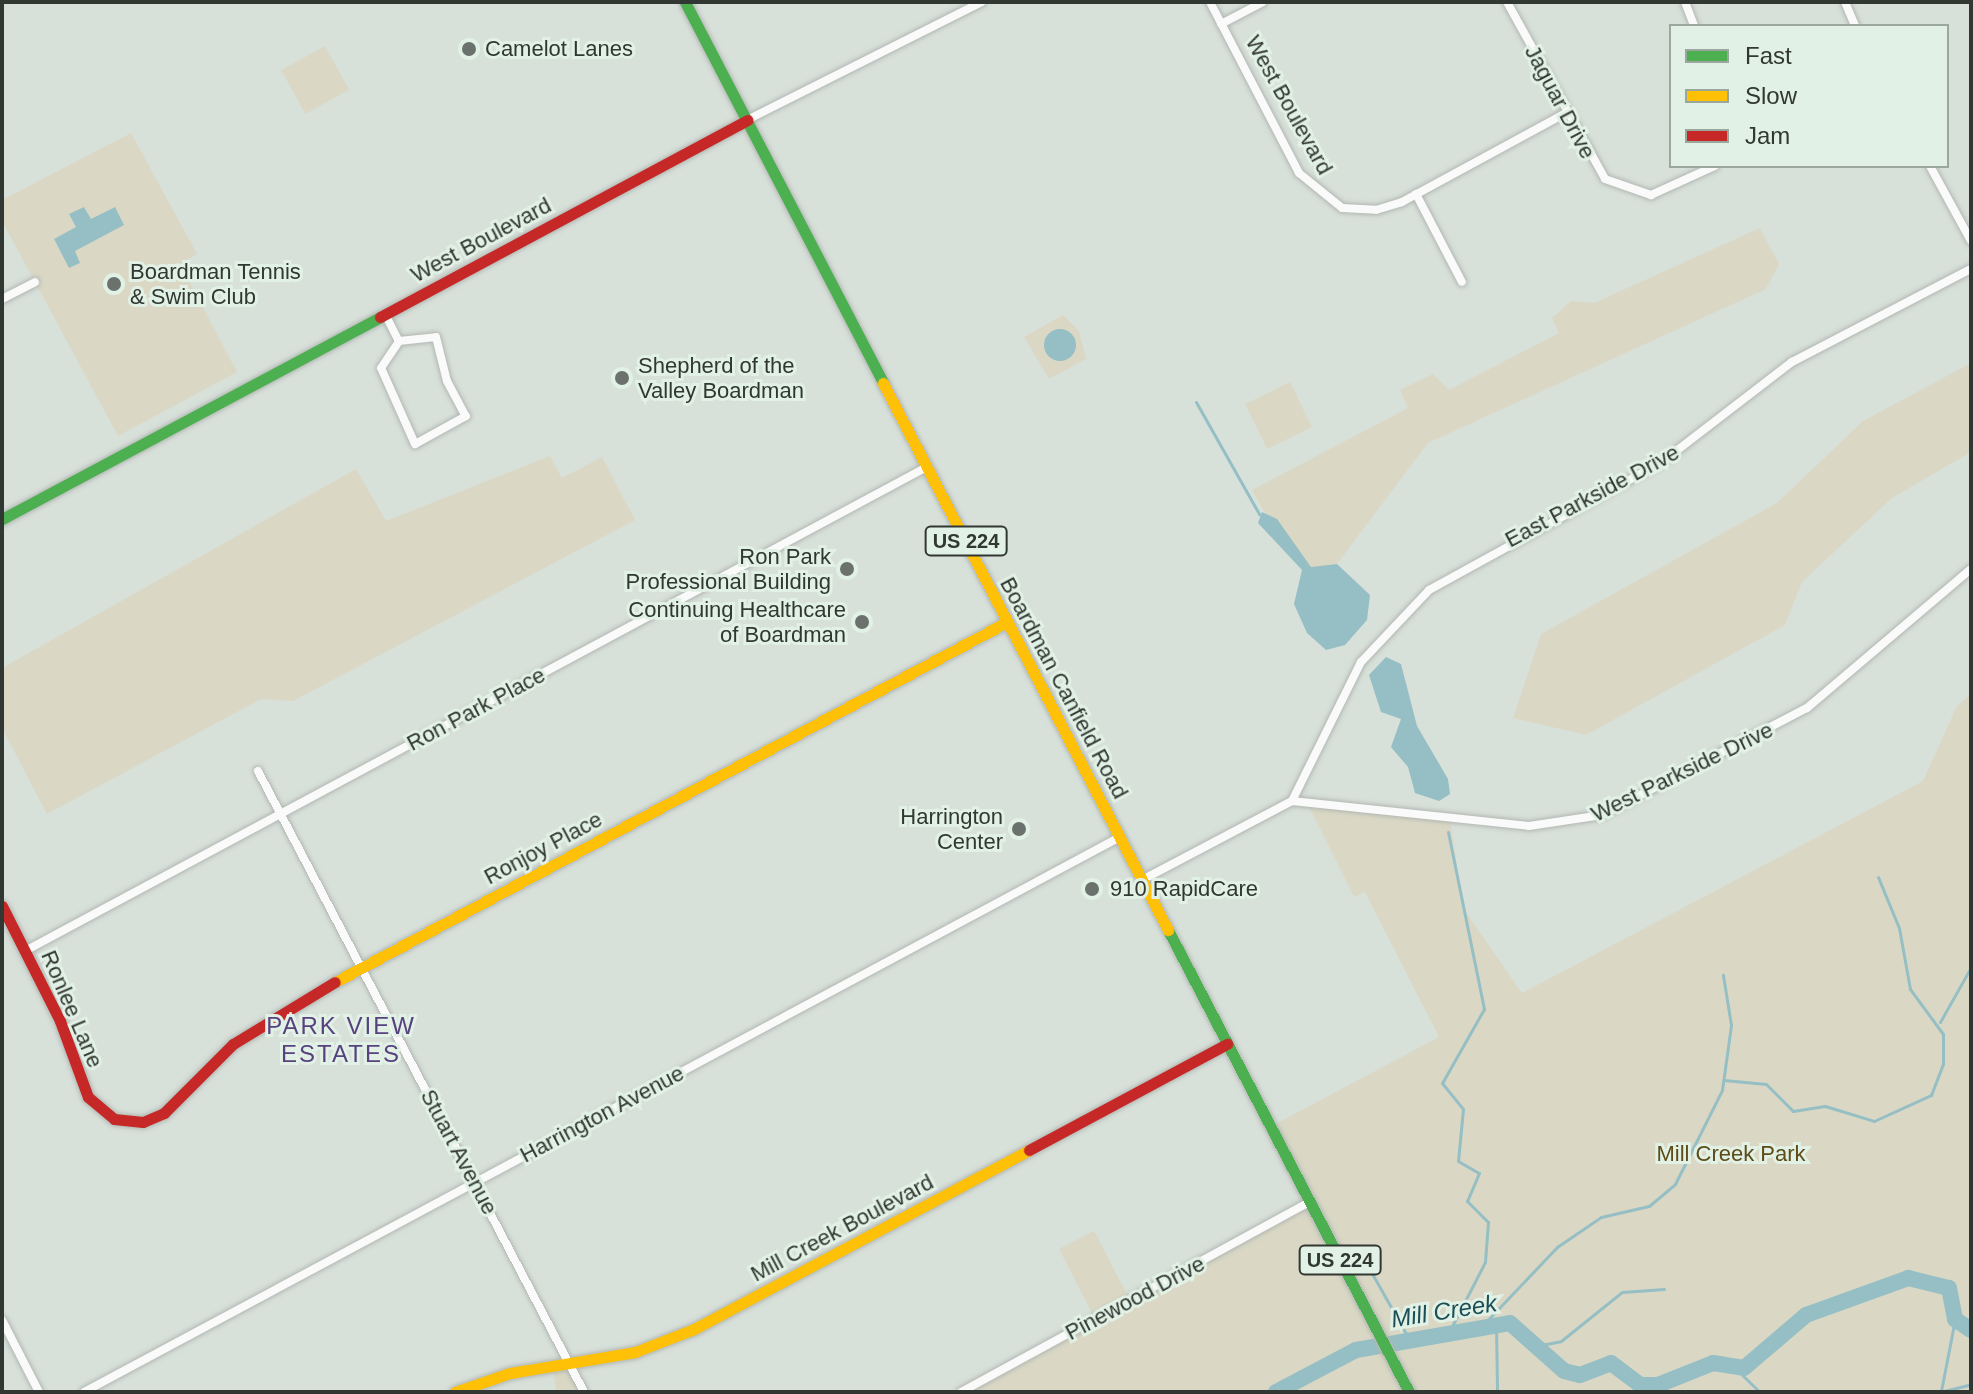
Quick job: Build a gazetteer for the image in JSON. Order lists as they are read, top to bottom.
{
  "streets": {
    "street": [
      "Jaguar Drive",
      "West Boulevard",
      "East Parkside Drive",
      "US 224",
      "Boardman Canfield Road",
      "Ron Park Place",
      "West Parkside Drive",
      "Ronjoy Place",
      "Ronlee Lane",
      "Harrington Avenue",
      "Stuart Avenue",
      "Mill Creek Boulevard",
      "Pinewood Drive"
    ]
  },
  "crossings": [
    ["Jaguar Drive", "West Boulevard"],
    ["West Boulevard", "Boardman Canfield Road"],
    ["East Parkside Drive", "West Parkside Drive"],
    ["Boardman Canfield Road", "Ron Park Place"],
    ["Boardman Canfield Road", "Ronjoy Place"],
    ["Boardman Canfield Road", "Harrington Avenue"],
    ["Boardman Canfield Road", "Mill Creek Boulevard"],
    ["Boardman Canfield Road", "Pinewood Drive"],
    ["Ron Park Place", "Ronlee Lane"],
    ["Ron Park Place", "Stuart Avenue"],
    ["Ronjoy Place", "Ronlee Lane"],
    ["Ronjoy Place", "Stuart Avenue"],
    ["Harrington Avenue", "Stuart Avenue"],
    ["Stuart Avenue", "Mill Creek Boulevard"]
  ],
  "districts": ["PARK VIEW ESTATES"],
  "water": ["Mill Creek"],
  "parks": ["Mill Creek Park"],
  "places": [
    "Camelot Lanes",
    "Boardman Tennis & Swim Club",
    "Shepherd of the Valley Boardman",
    "Ron Park Professional Building",
    "Continuing Healthcare of Boardman",
    "Harrington Center",
    "910 RapidCare"
  ],
  "legend": ["Fast", "Slow", "Jam"]
}
